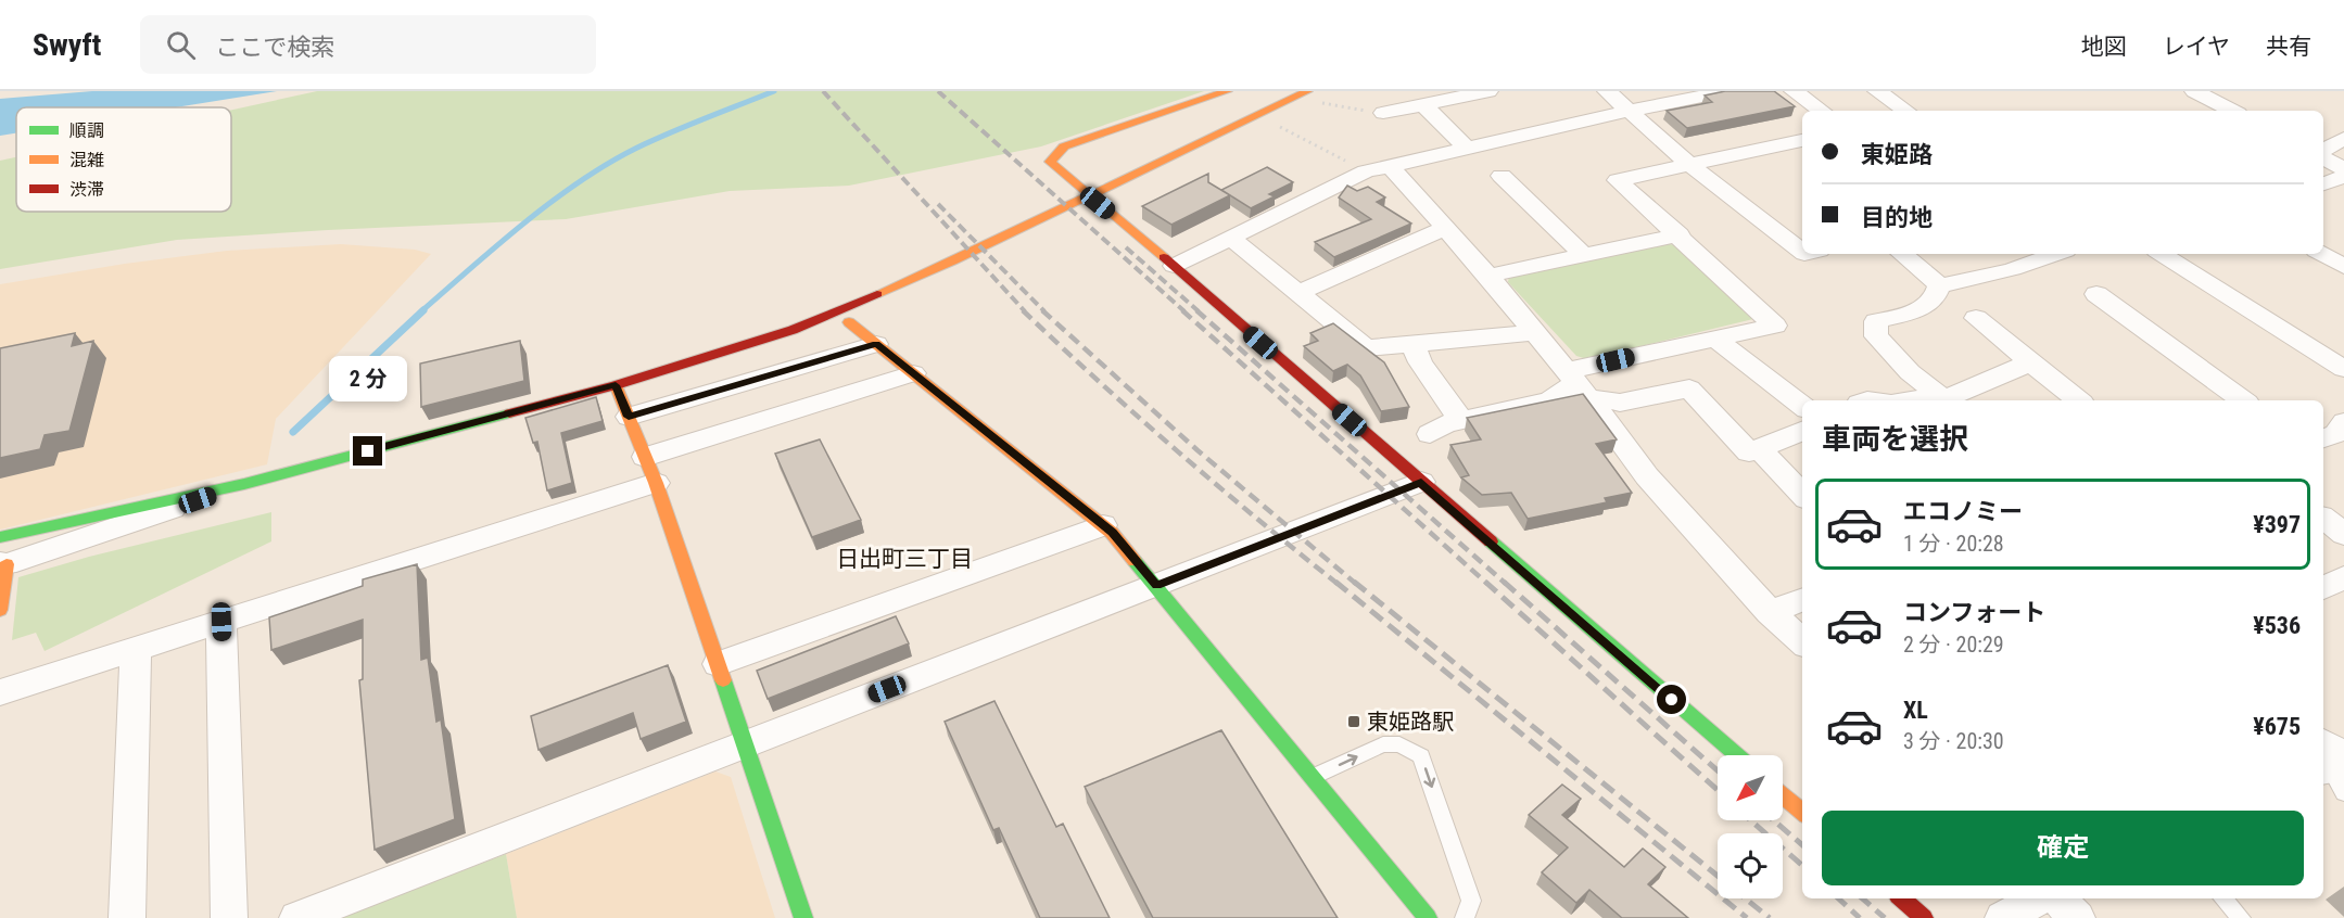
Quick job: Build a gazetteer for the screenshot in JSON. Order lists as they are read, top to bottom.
{
  "districts": ["日出町三丁目"],
  "places": {
    "transit": ["東姫路駅"]
  },
  "legend": ["順調", "混雑", "渋滞"],
  "north": "bottom left",
  "page": {
    "header": "Swyft",
    "search": "ここで検索",
    "nav": ["地図", "レイヤ", "共有"],
    "banner": ["東姫路", "目的地"],
    "bubble": "2 分",
    "heading": "車両を選択",
    "list": [
      {
        "name": "エコノミー",
        "note": "1 分 · 20:28",
        "value": "¥397"
      },
      {
        "name": "コンフォート",
        "note": "2 分 · 20:29",
        "value": "¥536"
      },
      {
        "name": "XL",
        "note": "3 分 · 20:30",
        "value": "¥675"
      }
    ],
    "buttons": "確定"
  }
}
